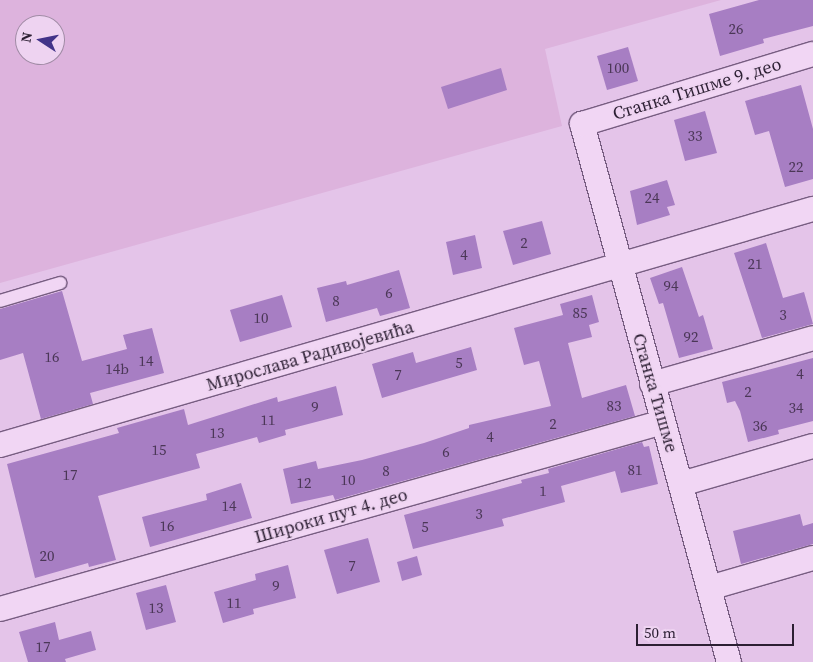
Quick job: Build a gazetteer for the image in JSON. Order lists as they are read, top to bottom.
{
  "streets": {
    "street": [
      "Станка Тишме 9. део",
      "Мирослава Радивојевића",
      "Станка Тишме",
      "Широки пут 4. део"
    ]
  },
  "crossings": [
    ["Станка Тишме 9. део", "Станка Тишме"],
    ["Мирослава Радивојевића", "Станка Тишме"],
    ["Станка Тишме", "Широки пут 4. део"]
  ],
  "house_numbers": [
    "26",
    "100",
    "33",
    "22",
    "24",
    "2",
    "4",
    "21",
    "94",
    "6",
    "8",
    "85",
    "3",
    "10",
    "92",
    "16",
    "14",
    "5",
    "14b",
    "4",
    "7",
    "2",
    "83",
    "9",
    "34",
    "11",
    "2",
    "36",
    "13",
    "4",
    "15",
    "6",
    "81",
    "8",
    "17",
    "10",
    "12",
    "1",
    "14",
    "3",
    "16",
    "5",
    "20",
    "7",
    "9",
    "11",
    "13",
    "17"
  ],
  "scale_bar": "50 m",
  "north": "left"
}
